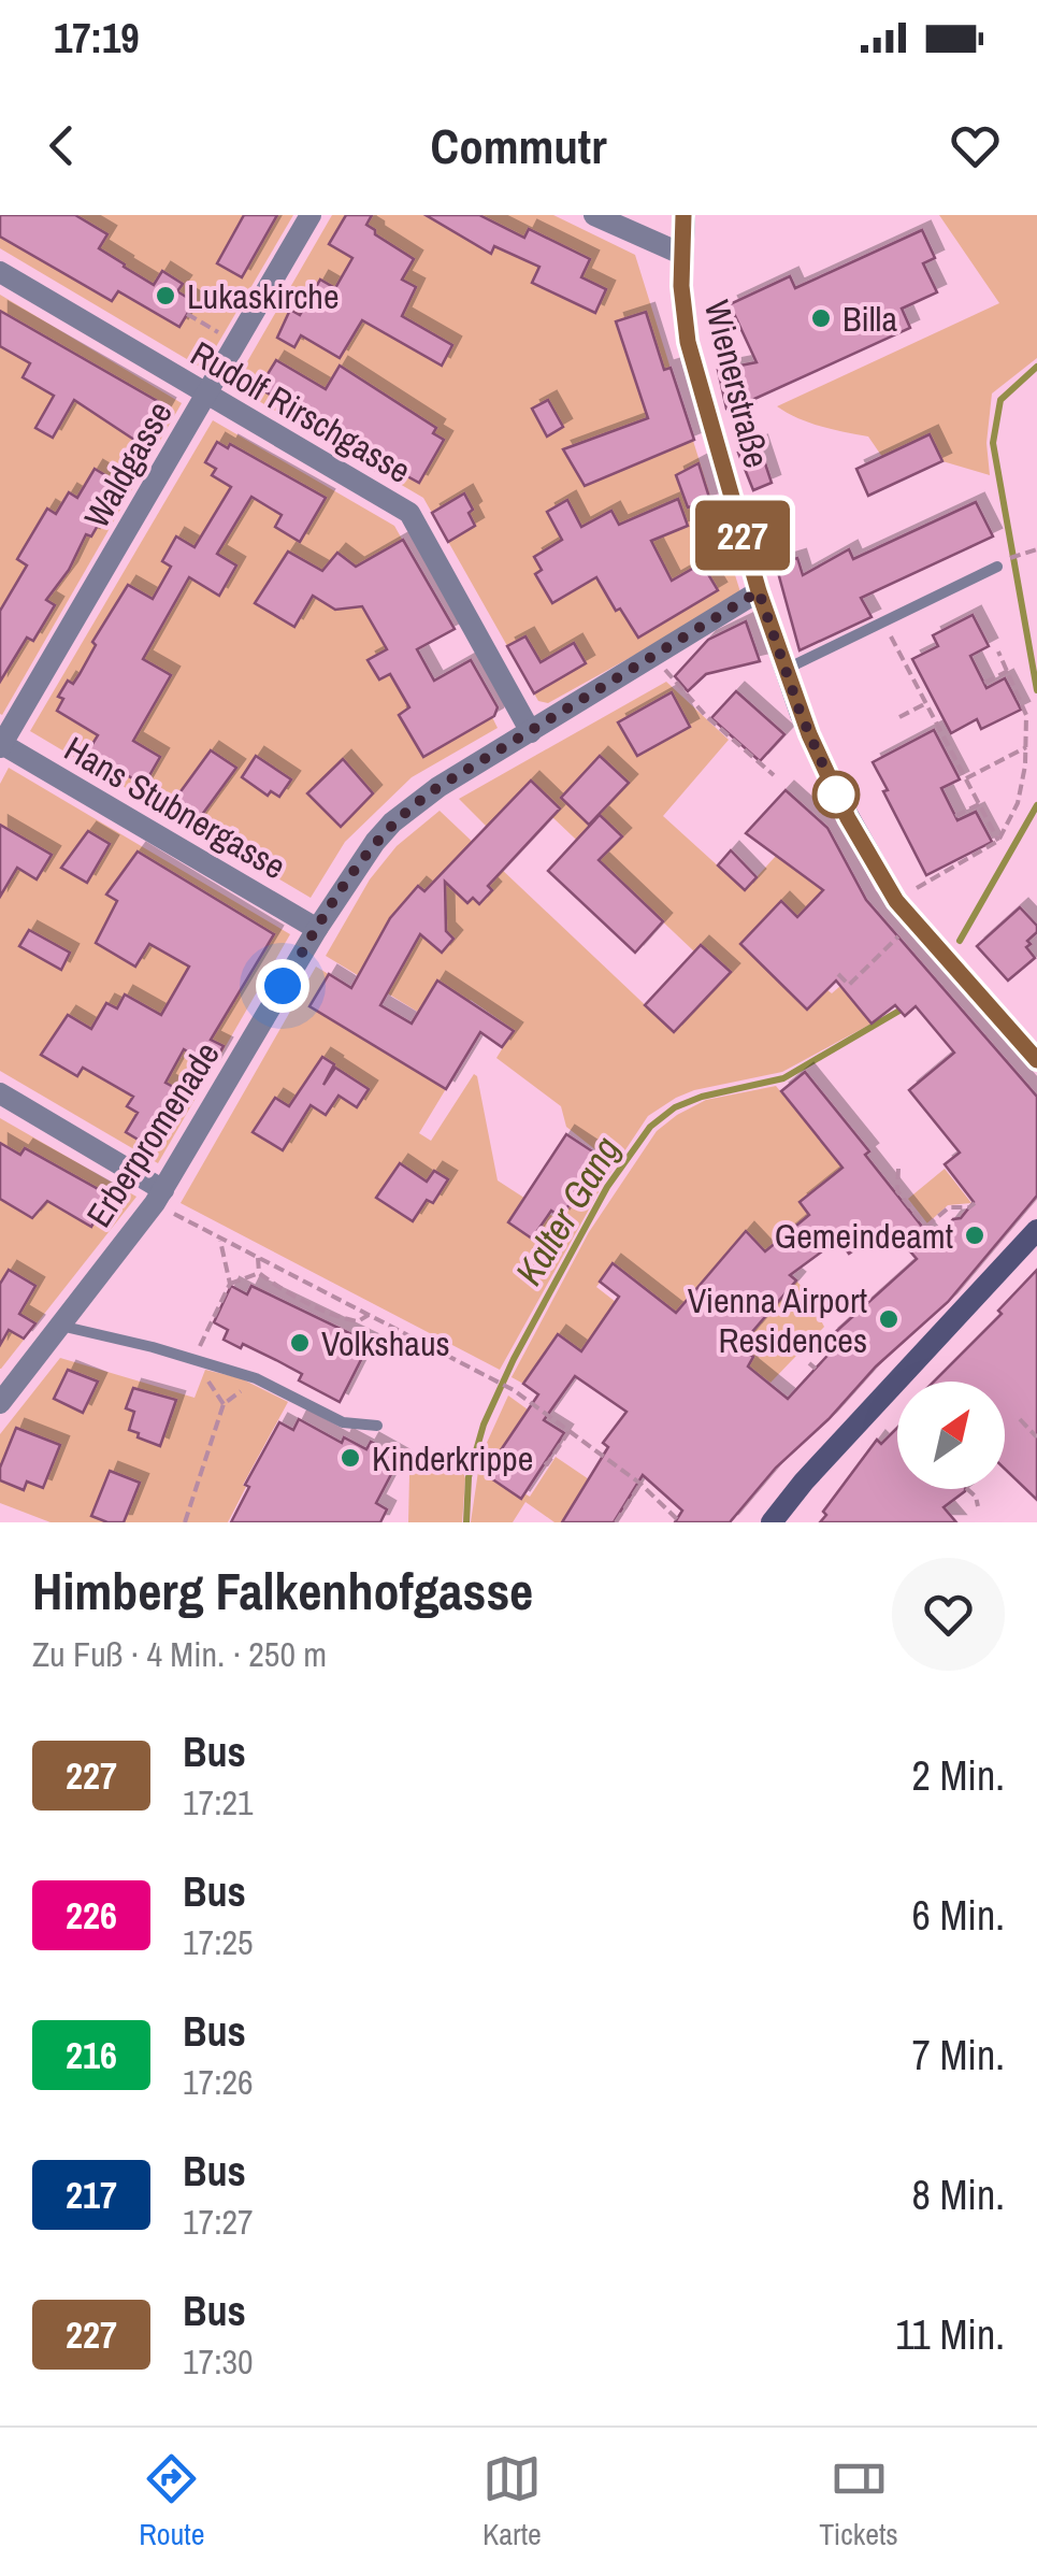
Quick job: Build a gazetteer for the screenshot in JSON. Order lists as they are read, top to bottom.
{
  "streets": {
    "street": [
      "Wienerstraße",
      "Rudolf Rirschgasse",
      "Waldgasse",
      "Hans Stubnergasse",
      "Erberpromenade"
    ]
  },
  "crossings": [
    ["Wienerstraße", "Erberpromenade"],
    ["Rudolf Rirschgasse", "Waldgasse"],
    ["Rudolf Rirschgasse", "Erberpromenade"],
    ["Waldgasse", "Hans Stubnergasse"],
    ["Hans Stubnergasse", "Erberpromenade"]
  ],
  "water": ["Kalter Gang"],
  "places": [
    "Lukaskirche",
    "Billa",
    "Gemeindeamt",
    "Vienna Airport Residences",
    "Volkshaus",
    "Kinderkrippe"
  ],
  "lines": ["bus line 227"],
  "north": "top right",
  "page": {
    "status": "17:19",
    "header": "Commutr",
    "on_map": "227",
    "heading": ["Himberg Falkenhofgasse", "Zu Fuß · 4 Min. · 250 m"],
    "list": [
      {
        "mark": "227",
        "name": "Bus",
        "note": "17:21",
        "value": "2 Min."
      },
      {
        "mark": "226",
        "name": "Bus",
        "note": "17:25",
        "value": "6 Min."
      },
      {
        "mark": "216",
        "name": "Bus",
        "note": "17:26",
        "value": "7 Min."
      },
      {
        "mark": "217",
        "name": "Bus",
        "note": "17:27",
        "value": "8 Min."
      },
      {
        "mark": "227",
        "name": "Bus",
        "note": "17:30",
        "value": "11 Min."
      }
    ],
    "tabs": ["Route", "Karte", "Tickets"]
  }
}
